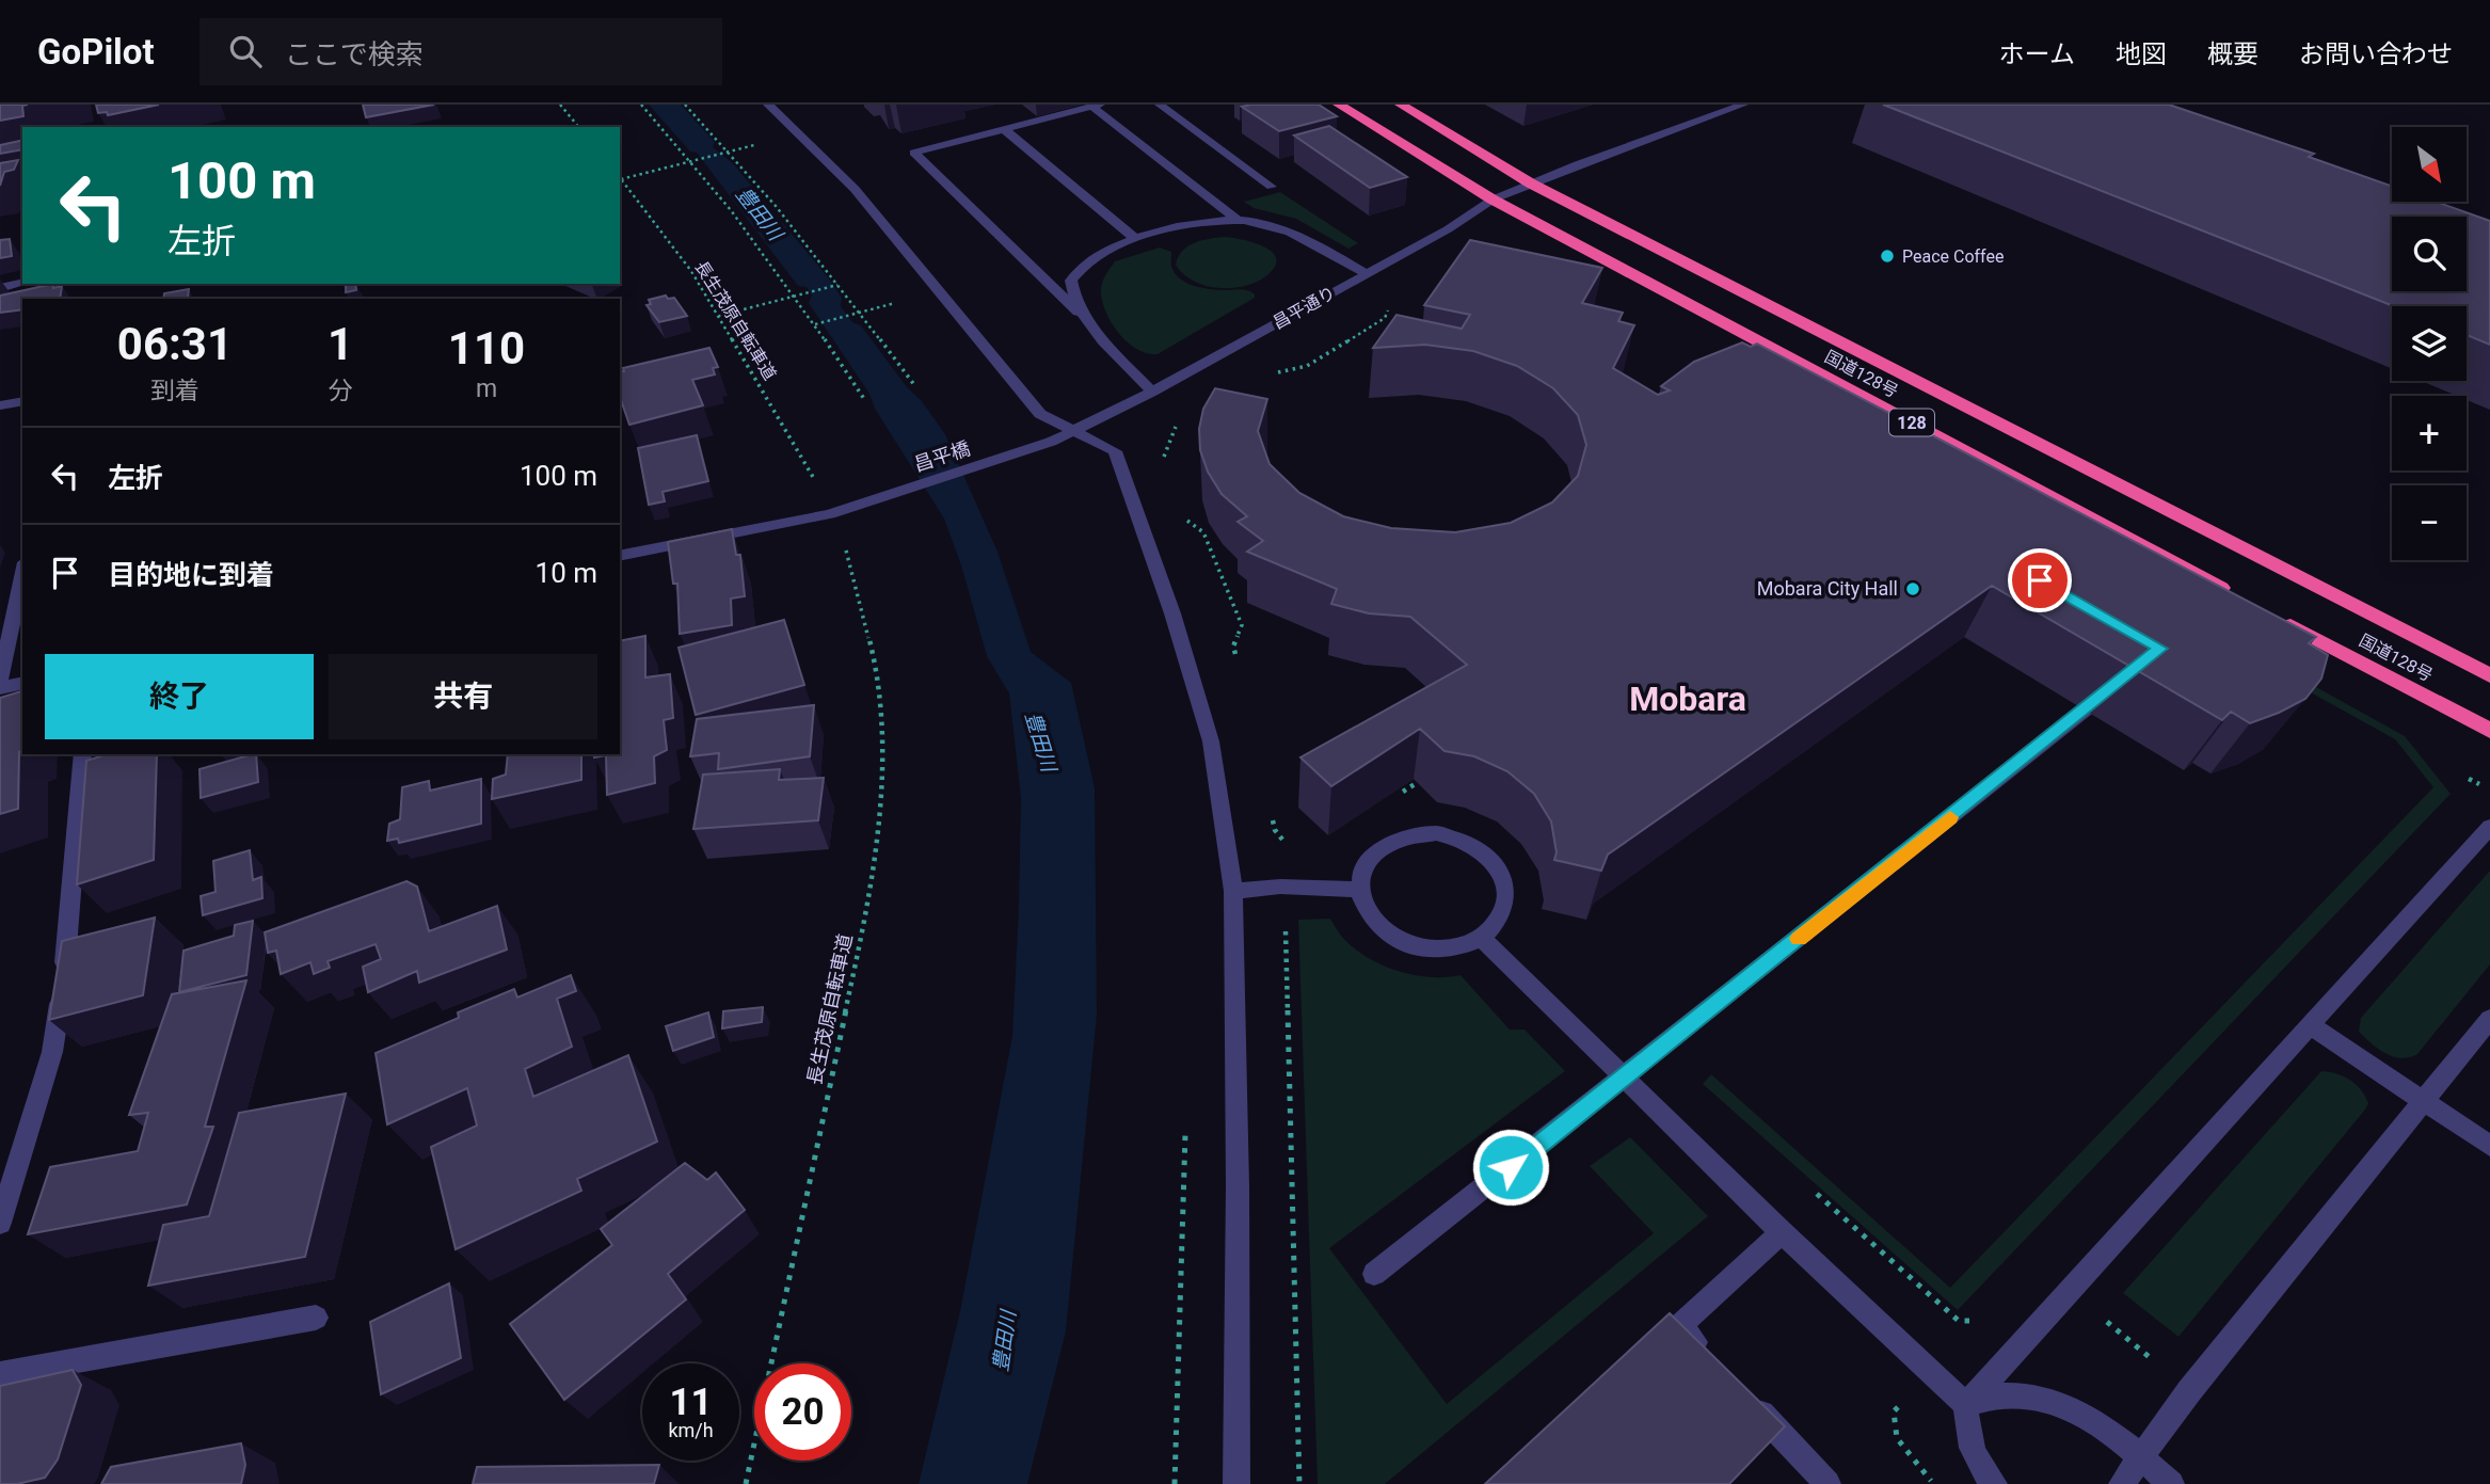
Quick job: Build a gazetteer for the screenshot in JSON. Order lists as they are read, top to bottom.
{
  "streets": {
    "highway": ["国道128号", "128"],
    "street": ["昌平通り", "昌平橋"],
    "path": ["長生茂原自転車道"]
  },
  "crossings": [
    ["昌平通り", "国道128号"],
    ["昌平通り", "昌平橋"]
  ],
  "districts": ["Mobara"],
  "water": ["豊田川"],
  "places": ["Peace Coffee", "Mobara City Hall"],
  "north": "bottom right",
  "page": {
    "header": "GoPilot",
    "search": "ここで検索",
    "nav": [
      "ホーム",
      "地図",
      "概要",
      "お問い合わせ"
    ],
    "map_buttons": ["+", "−"],
    "turn": ["100 m", "左折"],
    "eta": [
      "06:31",
      "到着",
      "1",
      "分",
      "110",
      "m"
    ],
    "list": [
      {
        "name": "左折",
        "value": "100 m"
      },
      {
        "name": "目的地に到着",
        "value": "10 m"
      }
    ],
    "buttons": ["終了", "共有"],
    "speed": "11 km/h",
    "limit": "20"
  }
}
